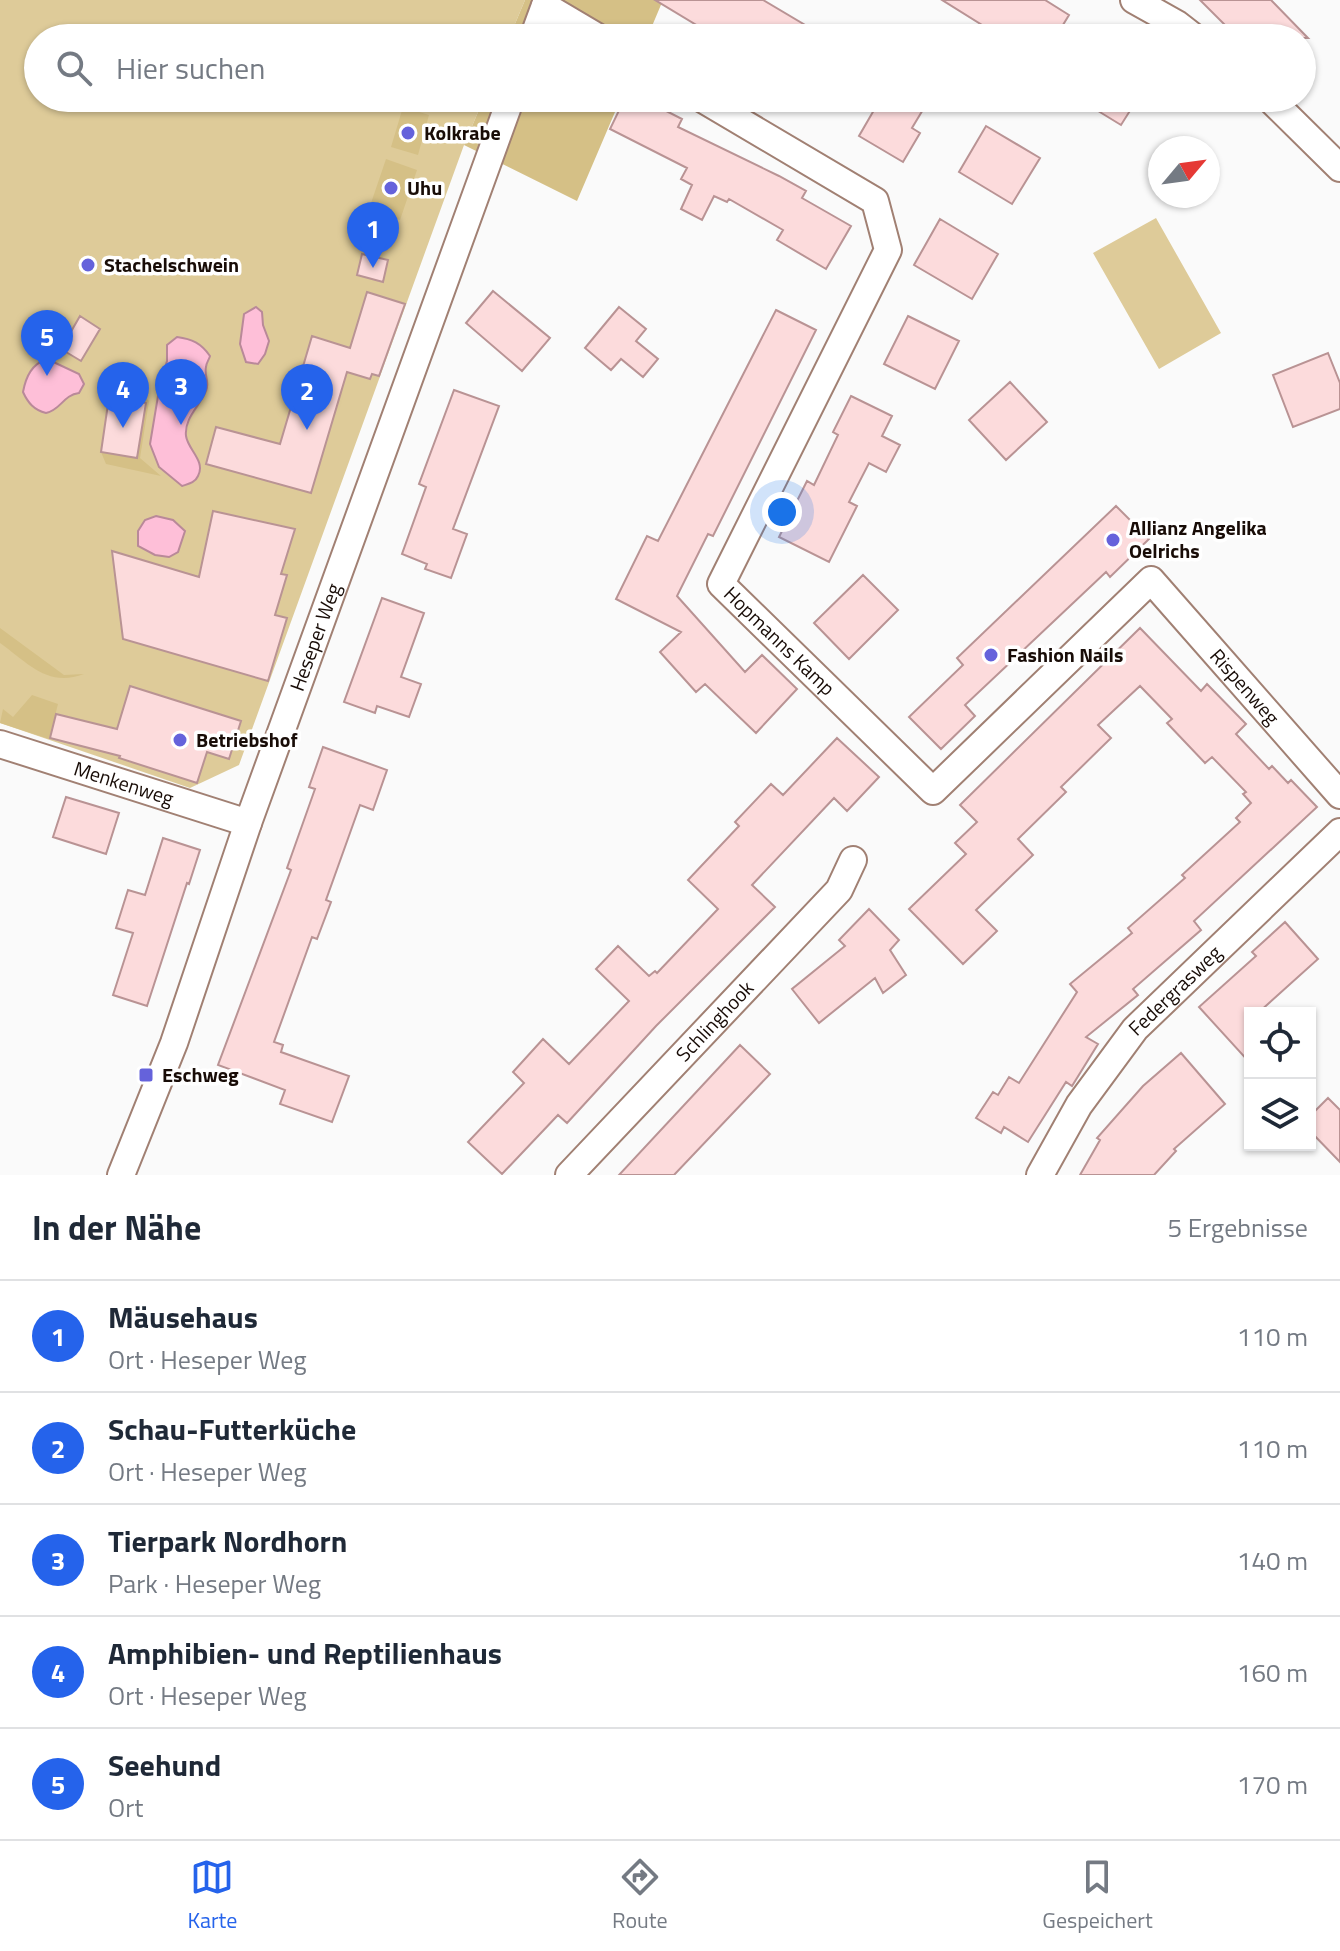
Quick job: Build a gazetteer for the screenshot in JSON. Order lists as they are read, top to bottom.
{
  "streets": {
    "street": [
      "Heseper Weg",
      "Hopmanns Kamp",
      "Rispenweg",
      "Menkenweg",
      "Federgrasweg",
      "Schlinghook"
    ]
  },
  "crossings": [
    ["Heseper Weg", "Menkenweg"],
    ["Hopmanns Kamp", "Rispenweg"]
  ],
  "places": {
    "other": [
      "Kolkrabe",
      "Uhu",
      "Stachelschwein",
      "Allianz Angelika Oelrichs",
      "Fashion Nails",
      "Betriebshof"
    ],
    "transit": ["Eschweg"]
  },
  "north": "top right",
  "page": {
    "search": "Hier suchen",
    "pins": [
      "1",
      "5",
      "3",
      "4",
      "2"
    ],
    "heading": ["In der Nähe", "5 Ergebnisse"],
    "list": [
      {
        "mark": "1",
        "name": "Mäusehaus",
        "note": "Ort · Heseper Weg",
        "value": "110 m"
      },
      {
        "mark": "2",
        "name": "Schau-Futterküche",
        "note": "Ort · Heseper Weg",
        "value": "110 m"
      },
      {
        "mark": "3",
        "name": "Tierpark Nordhorn",
        "note": "Park · Heseper Weg",
        "value": "140 m"
      },
      {
        "mark": "4",
        "name": "Amphibien- und Reptilienhaus",
        "note": "Ort · Heseper Weg",
        "value": "160 m"
      },
      {
        "mark": "5",
        "name": "Seehund",
        "note": "Ort",
        "value": "170 m"
      }
    ],
    "nav": ["Karte", "Route", "Gespeichert"]
  }
}
